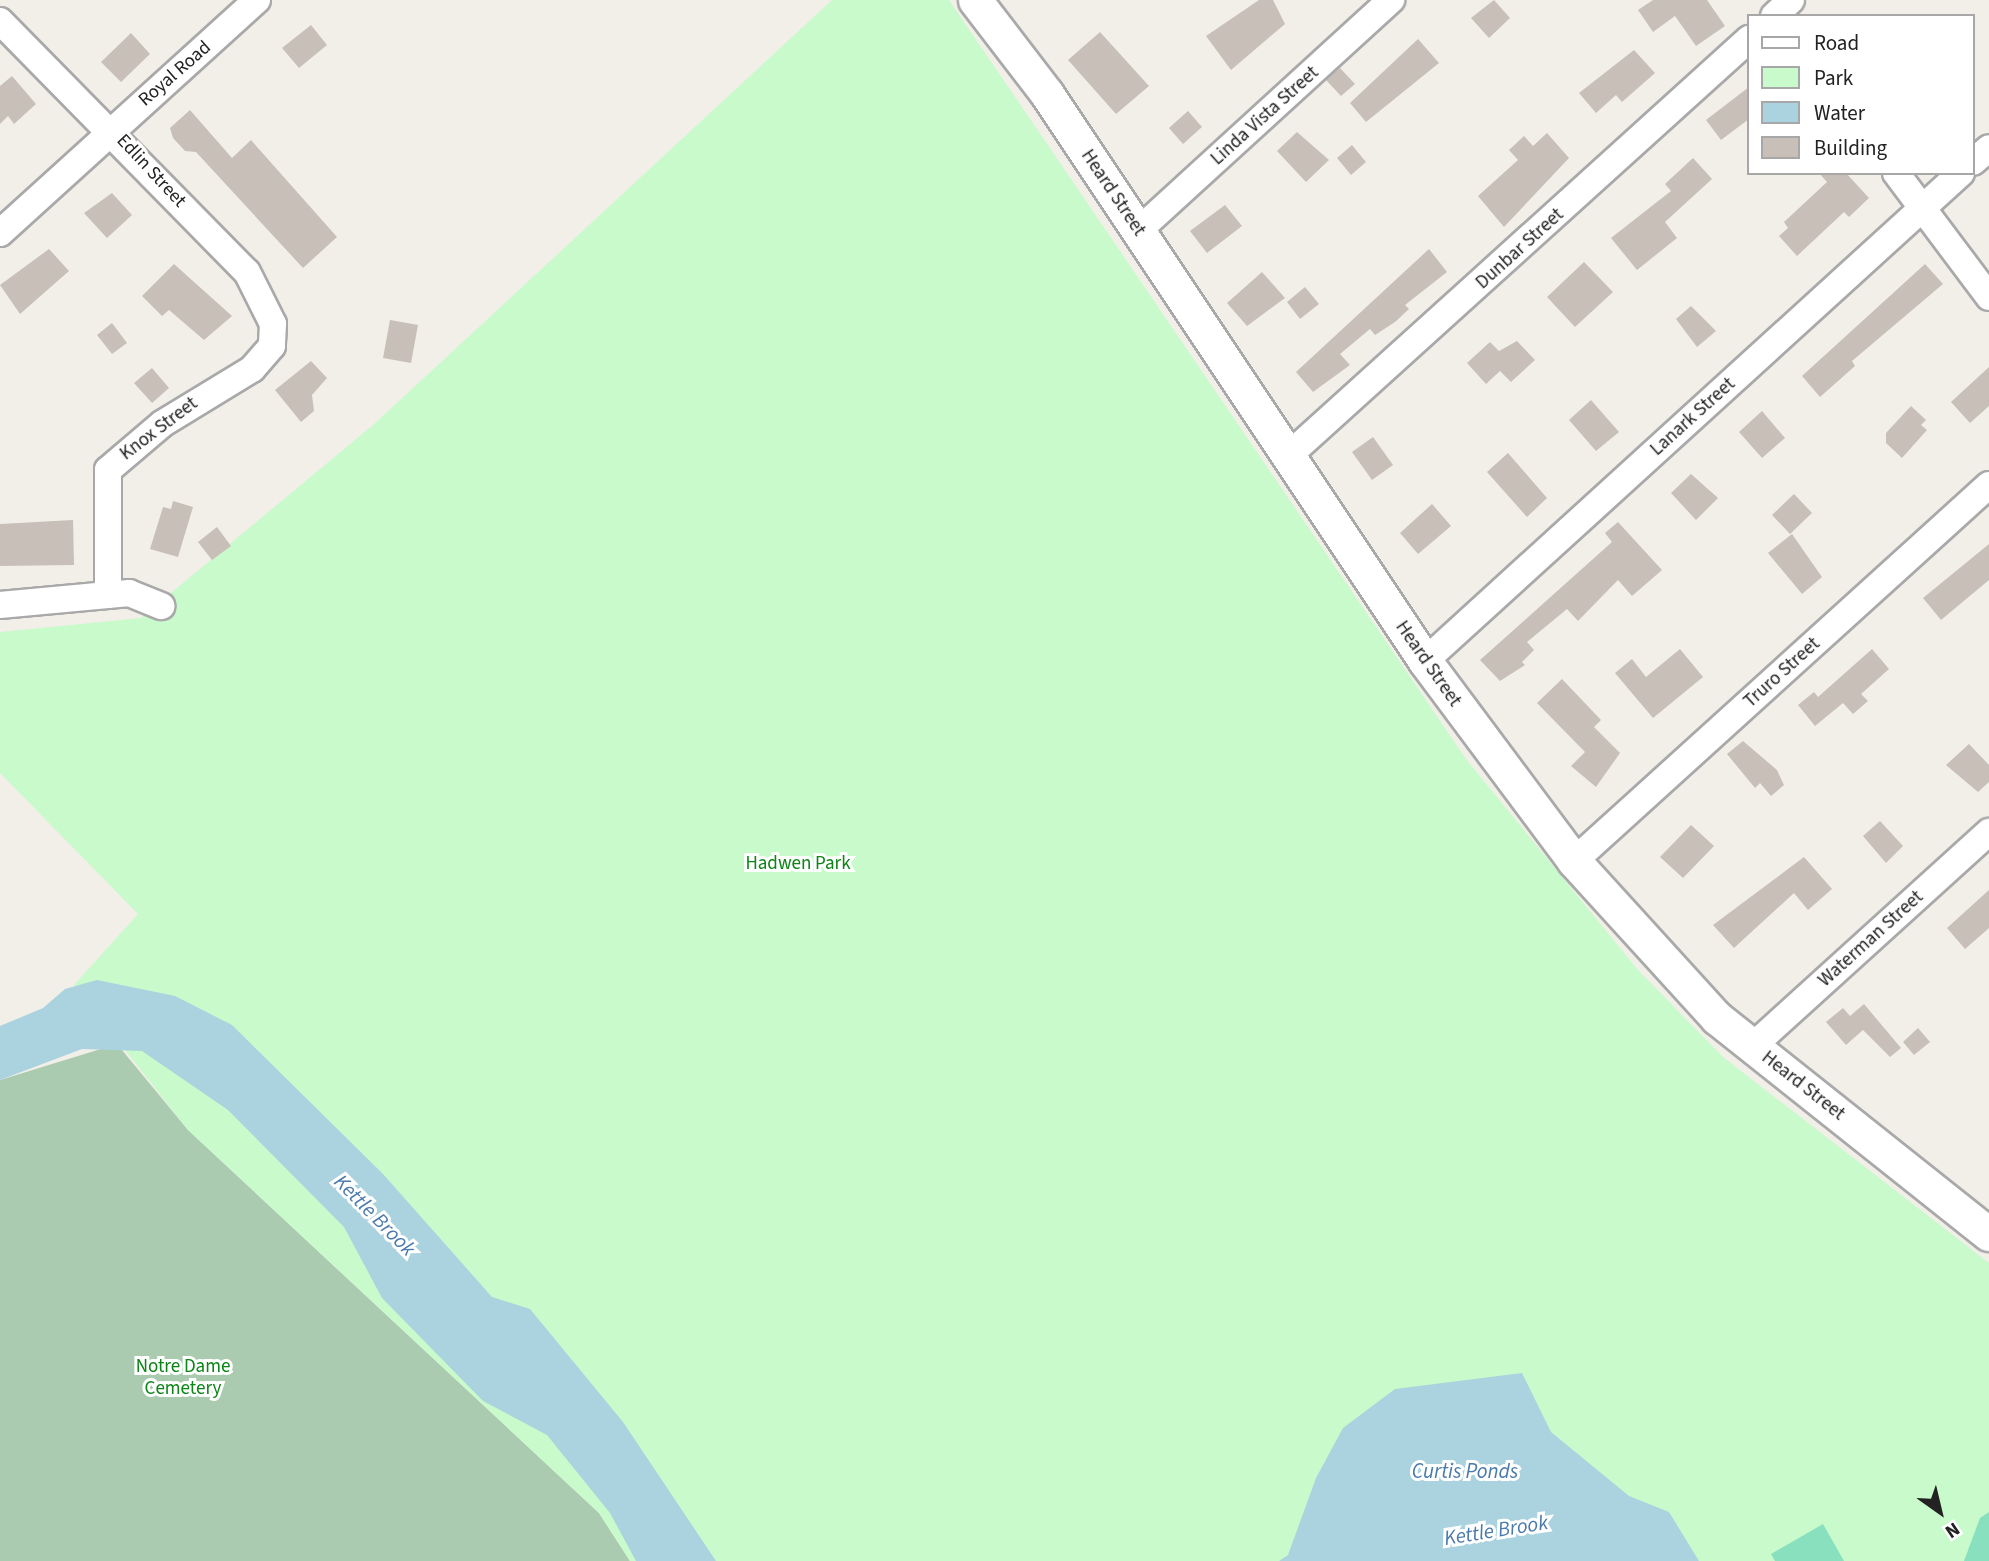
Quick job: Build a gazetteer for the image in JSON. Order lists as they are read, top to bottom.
{
  "streets": {
    "street": [
      "Royal Road",
      "Linda Vista Street",
      "Edlin Street",
      "Heard Street",
      "Dunbar Street",
      "Lanark Street",
      "Knox Street",
      "Truro Street",
      "Waterman Street"
    ]
  },
  "crossings": [
    ["Royal Road", "Edlin Street"],
    ["Linda Vista Street", "Heard Street"],
    ["Edlin Street", "Knox Street"],
    ["Heard Street", "Dunbar Street"],
    ["Heard Street", "Lanark Street"],
    ["Heard Street", "Truro Street"],
    ["Heard Street", "Waterman Street"]
  ],
  "water": ["Kettle Brook", "Curtis Ponds"],
  "parks": ["Hadwen Park", "Notre Dame Cemetery"],
  "legend": [
    "Road",
    "Park",
    "Water",
    "Building"
  ],
  "north": "bottom right"
}
